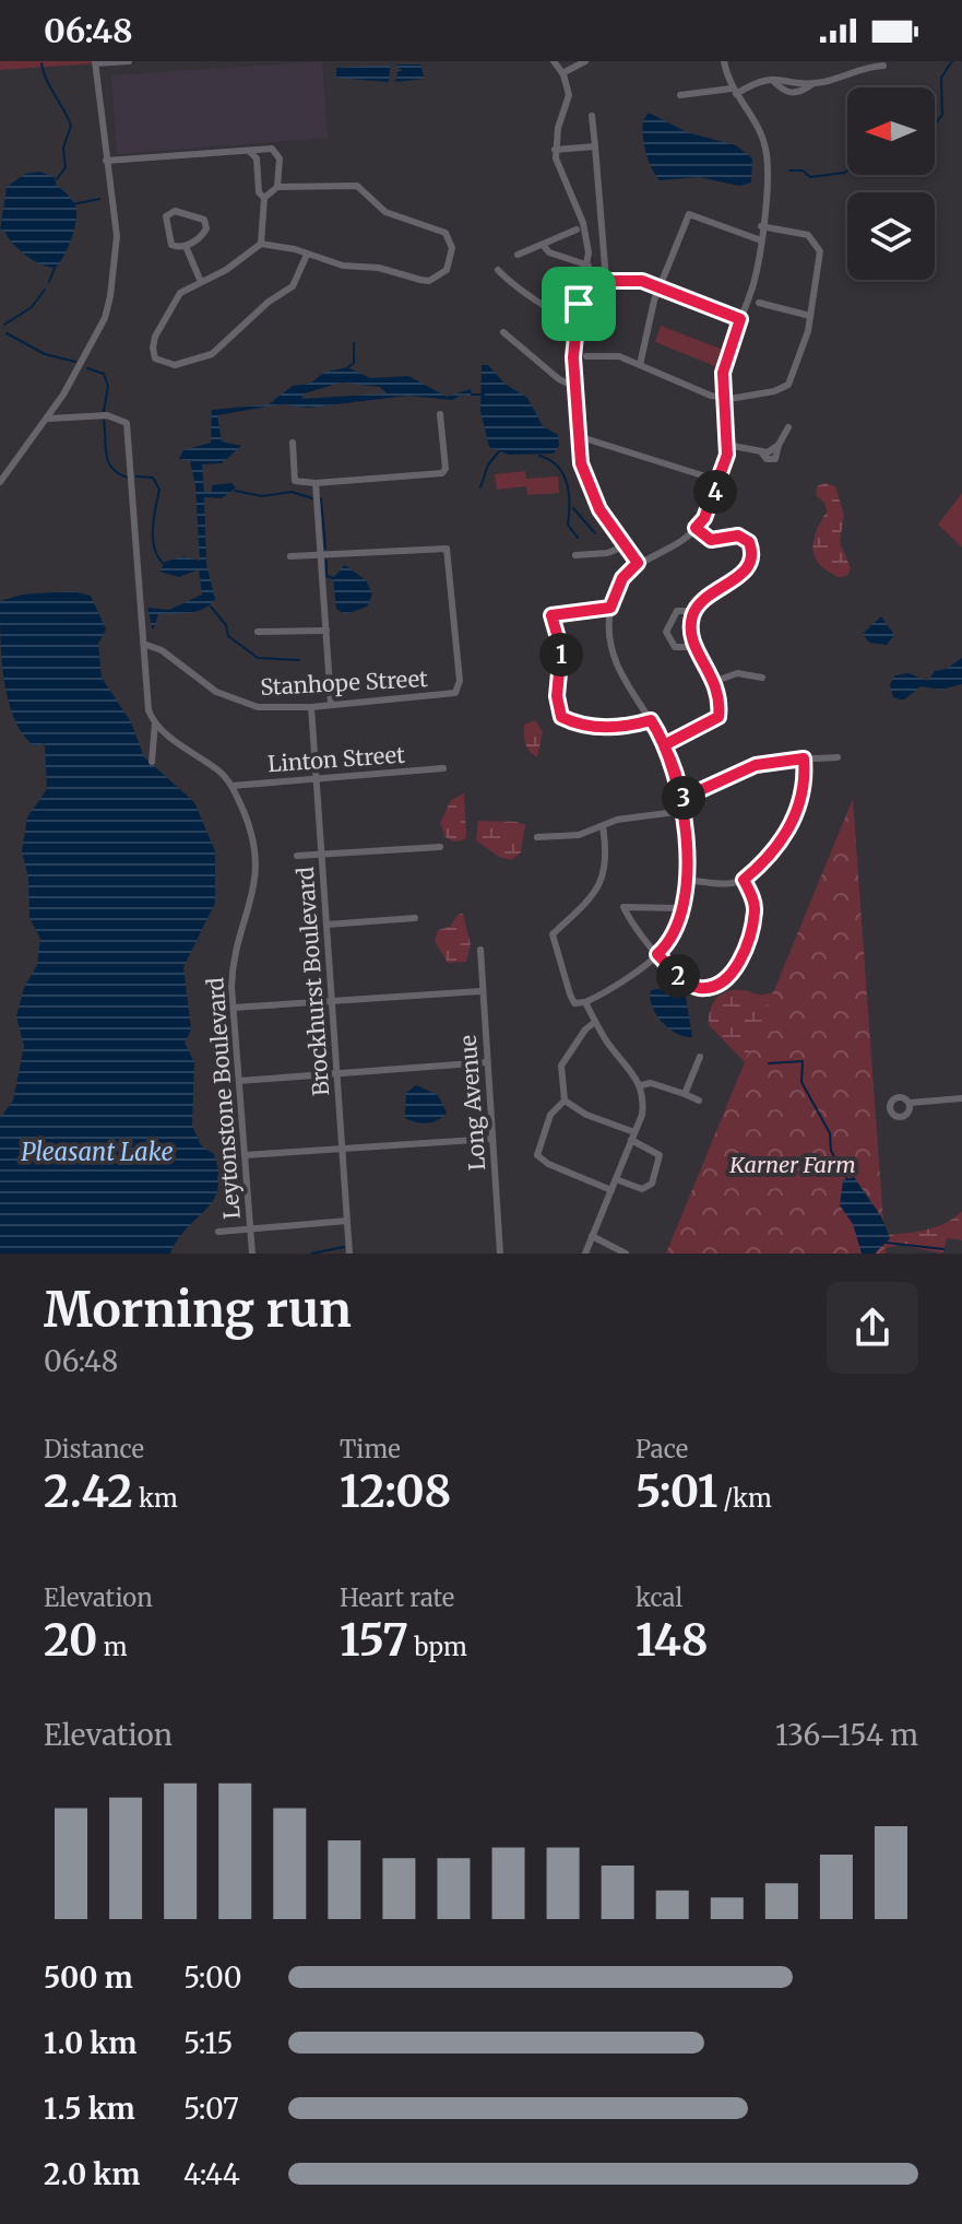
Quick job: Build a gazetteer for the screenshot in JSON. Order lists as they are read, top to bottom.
{
  "streets": {
    "street": [
      "Stanhope Street",
      "Linton Street",
      "Brockhurst Boulevard",
      "Leytonstone Boulevard",
      "Long Avenue"
    ]
  },
  "crossings": [
    ["Stanhope Street", "Brockhurst Boulevard"],
    ["Linton Street", "Brockhurst Boulevard"],
    ["Linton Street", "Leytonstone Boulevard"]
  ],
  "water": ["Pleasant Lake"],
  "parks": ["Karner Farm"],
  "north": "left",
  "page": {
    "status": "06:48",
    "pins": [
      "4",
      "1",
      "3",
      "2"
    ],
    "heading": ["Morning run", "06:48"],
    "stats": [
      ["Distance", "2.42 km"],
      ["Time", "12:08"],
      ["Pace", "5:01 /km"],
      ["Elevation", "20 m"],
      ["Heart rate", "157 bpm"],
      ["kcal", "148"]
    ],
    "chart": ["Elevation", "136–154 m"],
    "list": [
      {
        "name": "500 m",
        "note": "5:00"
      },
      {
        "name": "1.0 km",
        "note": "5:15"
      },
      {
        "name": "1.5 km",
        "note": "5:07"
      },
      {
        "name": "2.0 km",
        "note": "4:44"
      }
    ]
  }
}
